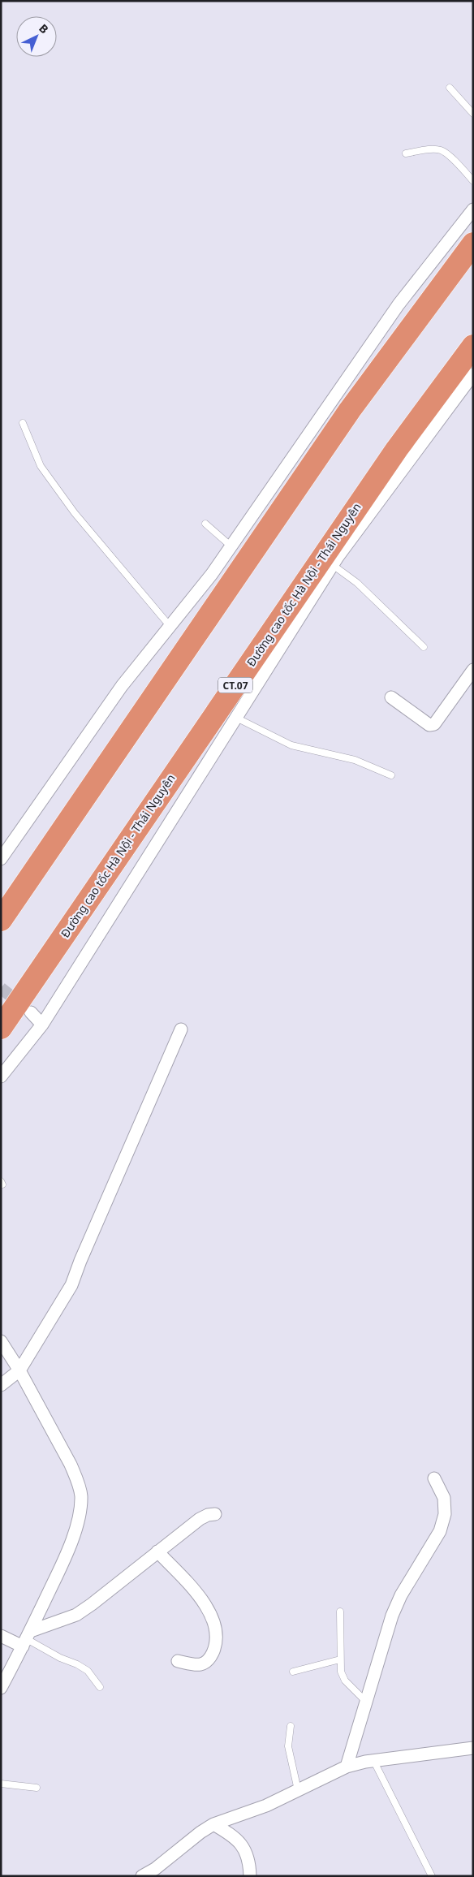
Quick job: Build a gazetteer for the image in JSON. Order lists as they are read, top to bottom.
{
  "streets": {
    "highway": ["Đường cao tốc Hà Nội - Thái Nguyên", "CT.07"]
  },
  "north": "top right"
}
